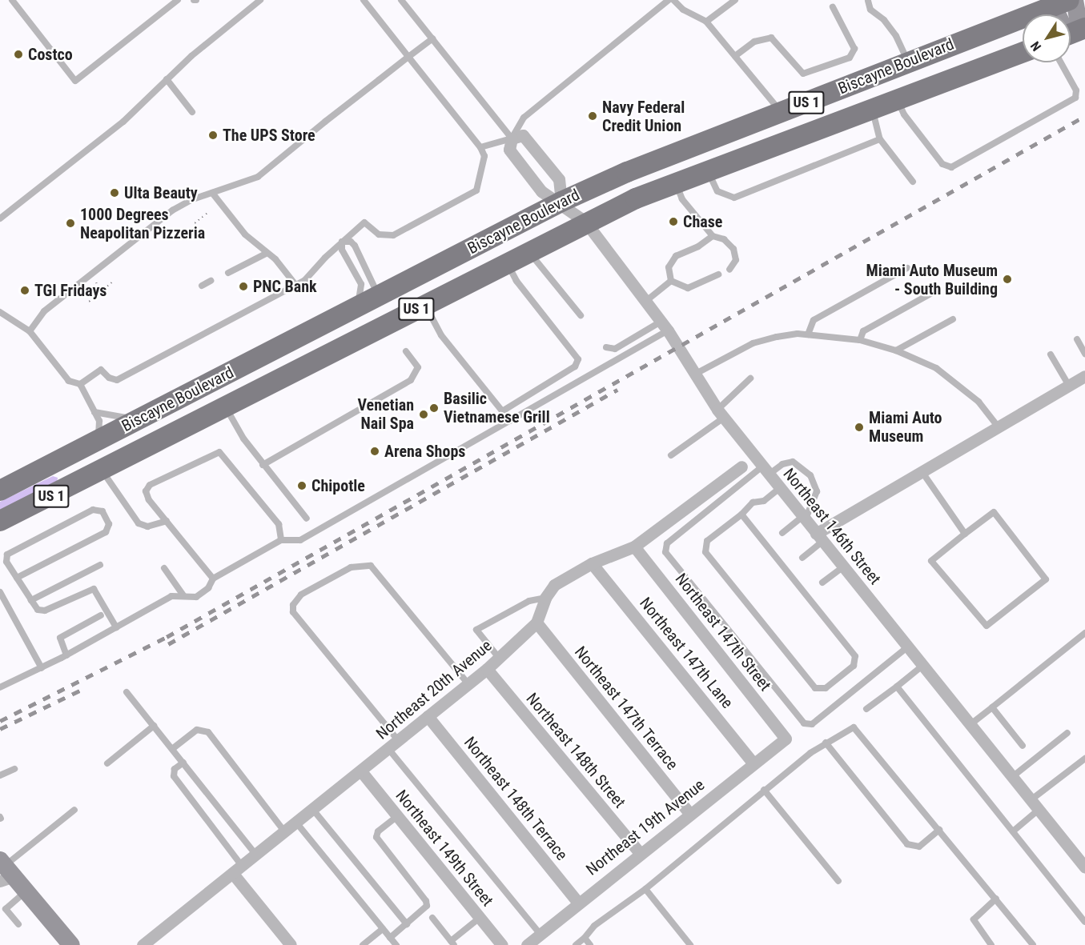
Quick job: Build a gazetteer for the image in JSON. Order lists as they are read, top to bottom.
{
  "streets": {
    "main road": ["Biscayne Boulevard", "US 1"],
    "street": [
      "Northeast 146th Street",
      "Northeast 147th Street",
      "Northeast 147th Lane",
      "Northeast 20th Avenue",
      "Northeast 147th Terrace",
      "Northeast 148th Street",
      "Northeast 148th Terrace",
      "Northeast 19th Avenue",
      "Northeast 149th Street"
    ]
  },
  "crossings": [
    ["Biscayne Boulevard", "Northeast 146th Street"],
    ["Northeast 147th Street", "Northeast 20th Avenue"],
    ["Northeast 147th Street", "Northeast 19th Avenue"],
    ["Northeast 147th Lane", "Northeast 20th Avenue"],
    ["Northeast 147th Lane", "Northeast 19th Avenue"],
    ["Northeast 20th Avenue", "Northeast 147th Terrace"],
    ["Northeast 20th Avenue", "Northeast 148th Street"],
    ["Northeast 20th Avenue", "Northeast 148th Terrace"],
    ["Northeast 20th Avenue", "Northeast 149th Street"],
    ["Northeast 147th Terrace", "Northeast 19th Avenue"],
    ["Northeast 148th Street", "Northeast 19th Avenue"],
    ["Northeast 148th Terrace", "Northeast 19th Avenue"]
  ],
  "places": [
    "Costco",
    "Navy Federal Credit Union",
    "The UPS Store",
    "Ulta Beauty",
    "Chase",
    "1000 Degrees Neapolitan Pizzeria",
    "Miami Auto Museum - South Building",
    "PNC Bank",
    "TGI Fridays",
    "Basilic Vietnamese Grill",
    "Venetian Nail Spa",
    "Miami Auto Museum",
    "Arena Shops",
    "Chipotle"
  ],
  "north": "bottom left"
}
